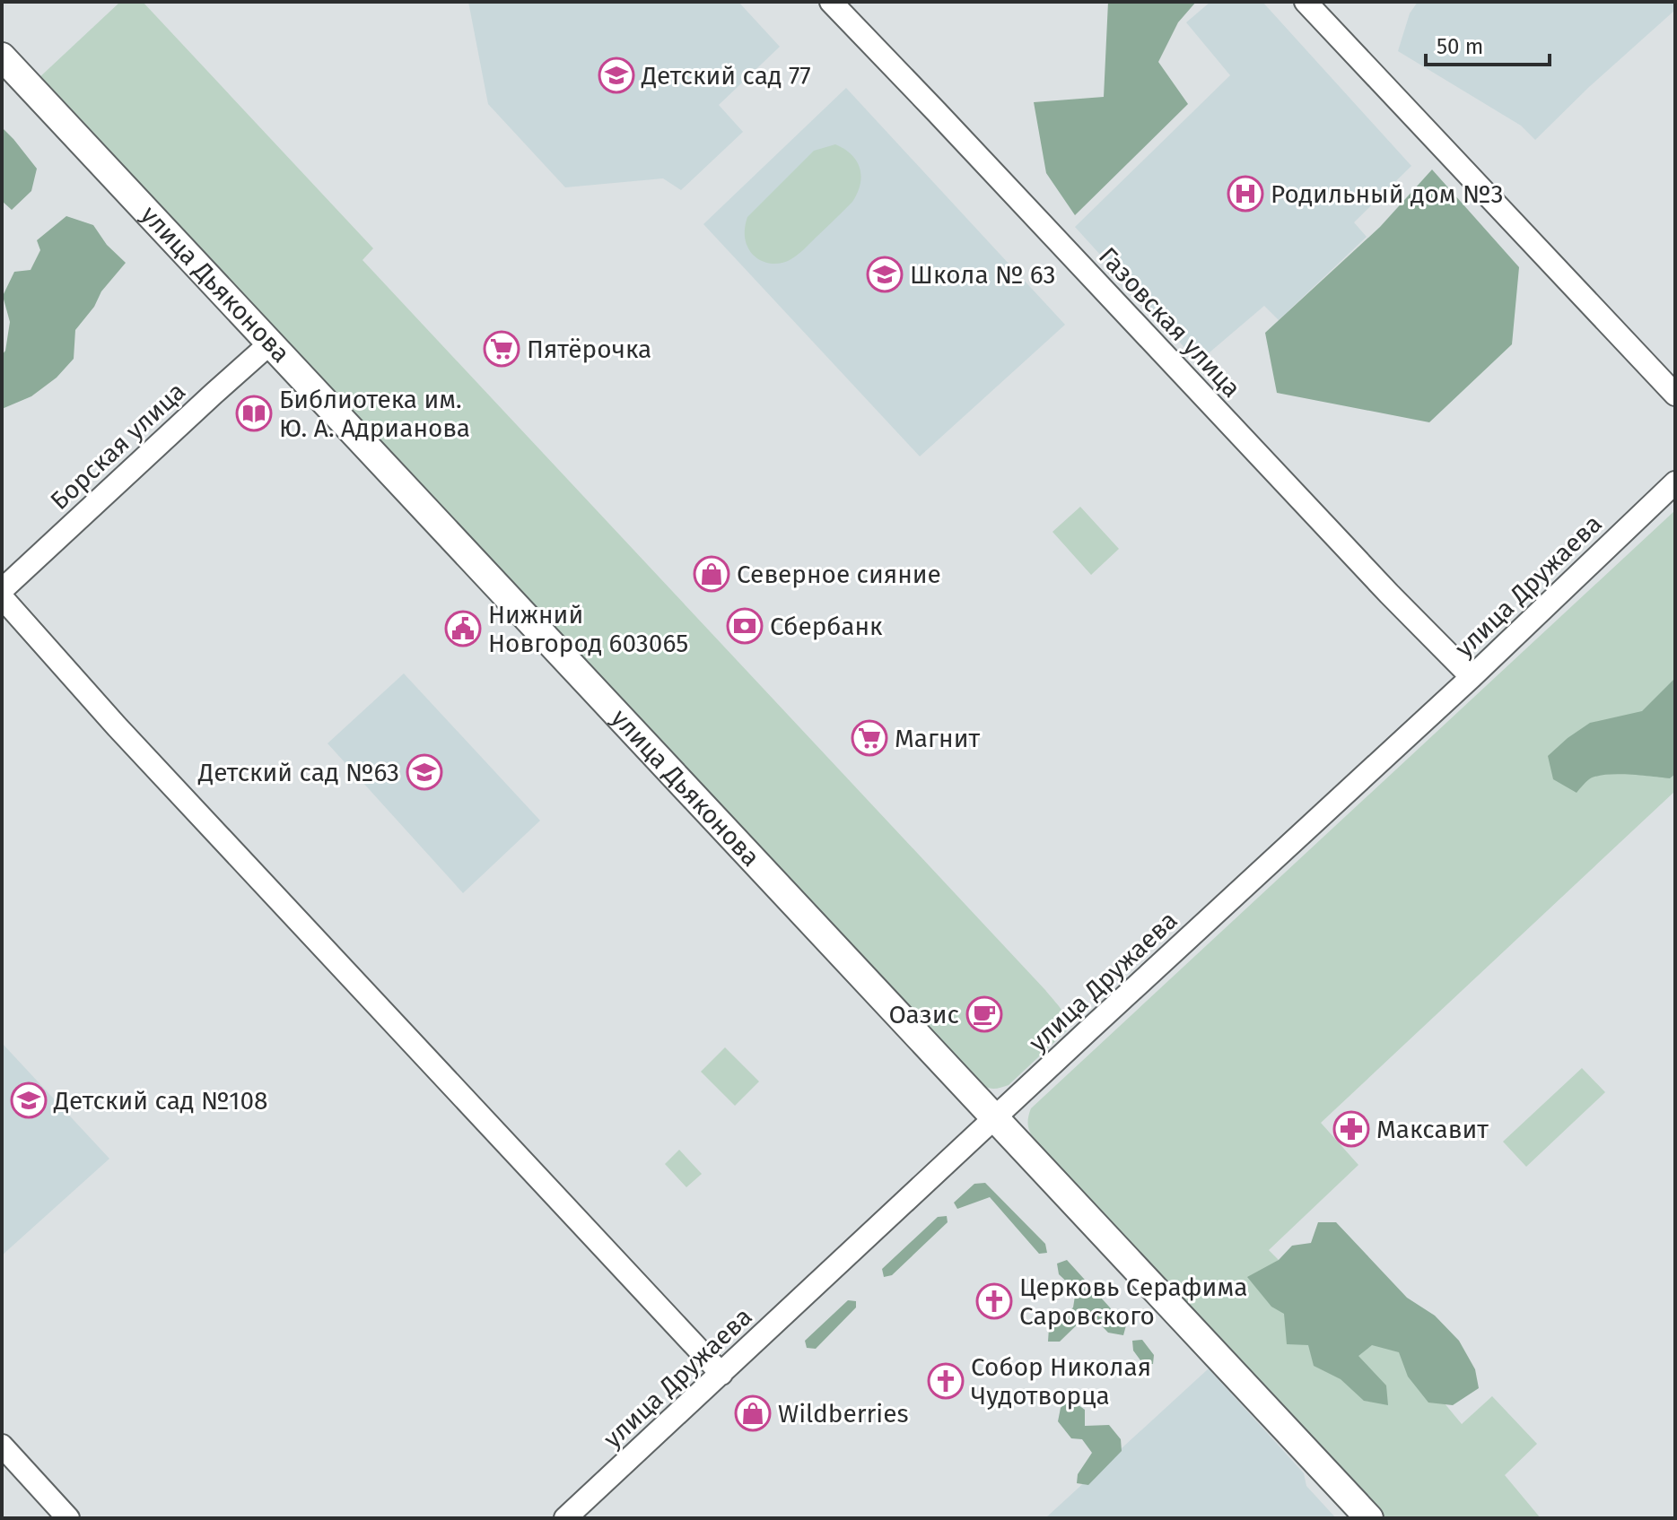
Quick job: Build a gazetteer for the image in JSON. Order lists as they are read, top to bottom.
{
  "streets": {
    "main road": ["улица Дьяконова"],
    "street": ["Газовская улица", "Борская улица", "улица Дружаева"]
  },
  "crossings": [
    ["улица Дьяконова", "Борская улица"],
    ["улица Дьяконова", "улица Дружаева"],
    ["Газовская улица", "улица Дружаева"]
  ],
  "places": {
    "school or university": [
      "Детский сад 77",
      "Школа № 63",
      "Детский сад №63",
      "Детский сад №108"
    ],
    "hospital": ["Родильный дом №3"],
    "supermarket": ["Пятёрочка", "Магнит"],
    "library": ["Библиотека им. Ю. А. Адрианова"],
    "shop": ["Северное сияние", "Wildberries"],
    "bank": ["Сбербанк"],
    "public building": ["Нижний Новгород 603065"],
    "cafe": ["Оазис"],
    "pharmacy": ["Максавит"],
    "church": ["Церковь Серафима Саровского", "Собор Николая Чудотворца"]
  },
  "scale_bar": "50 m"
}
